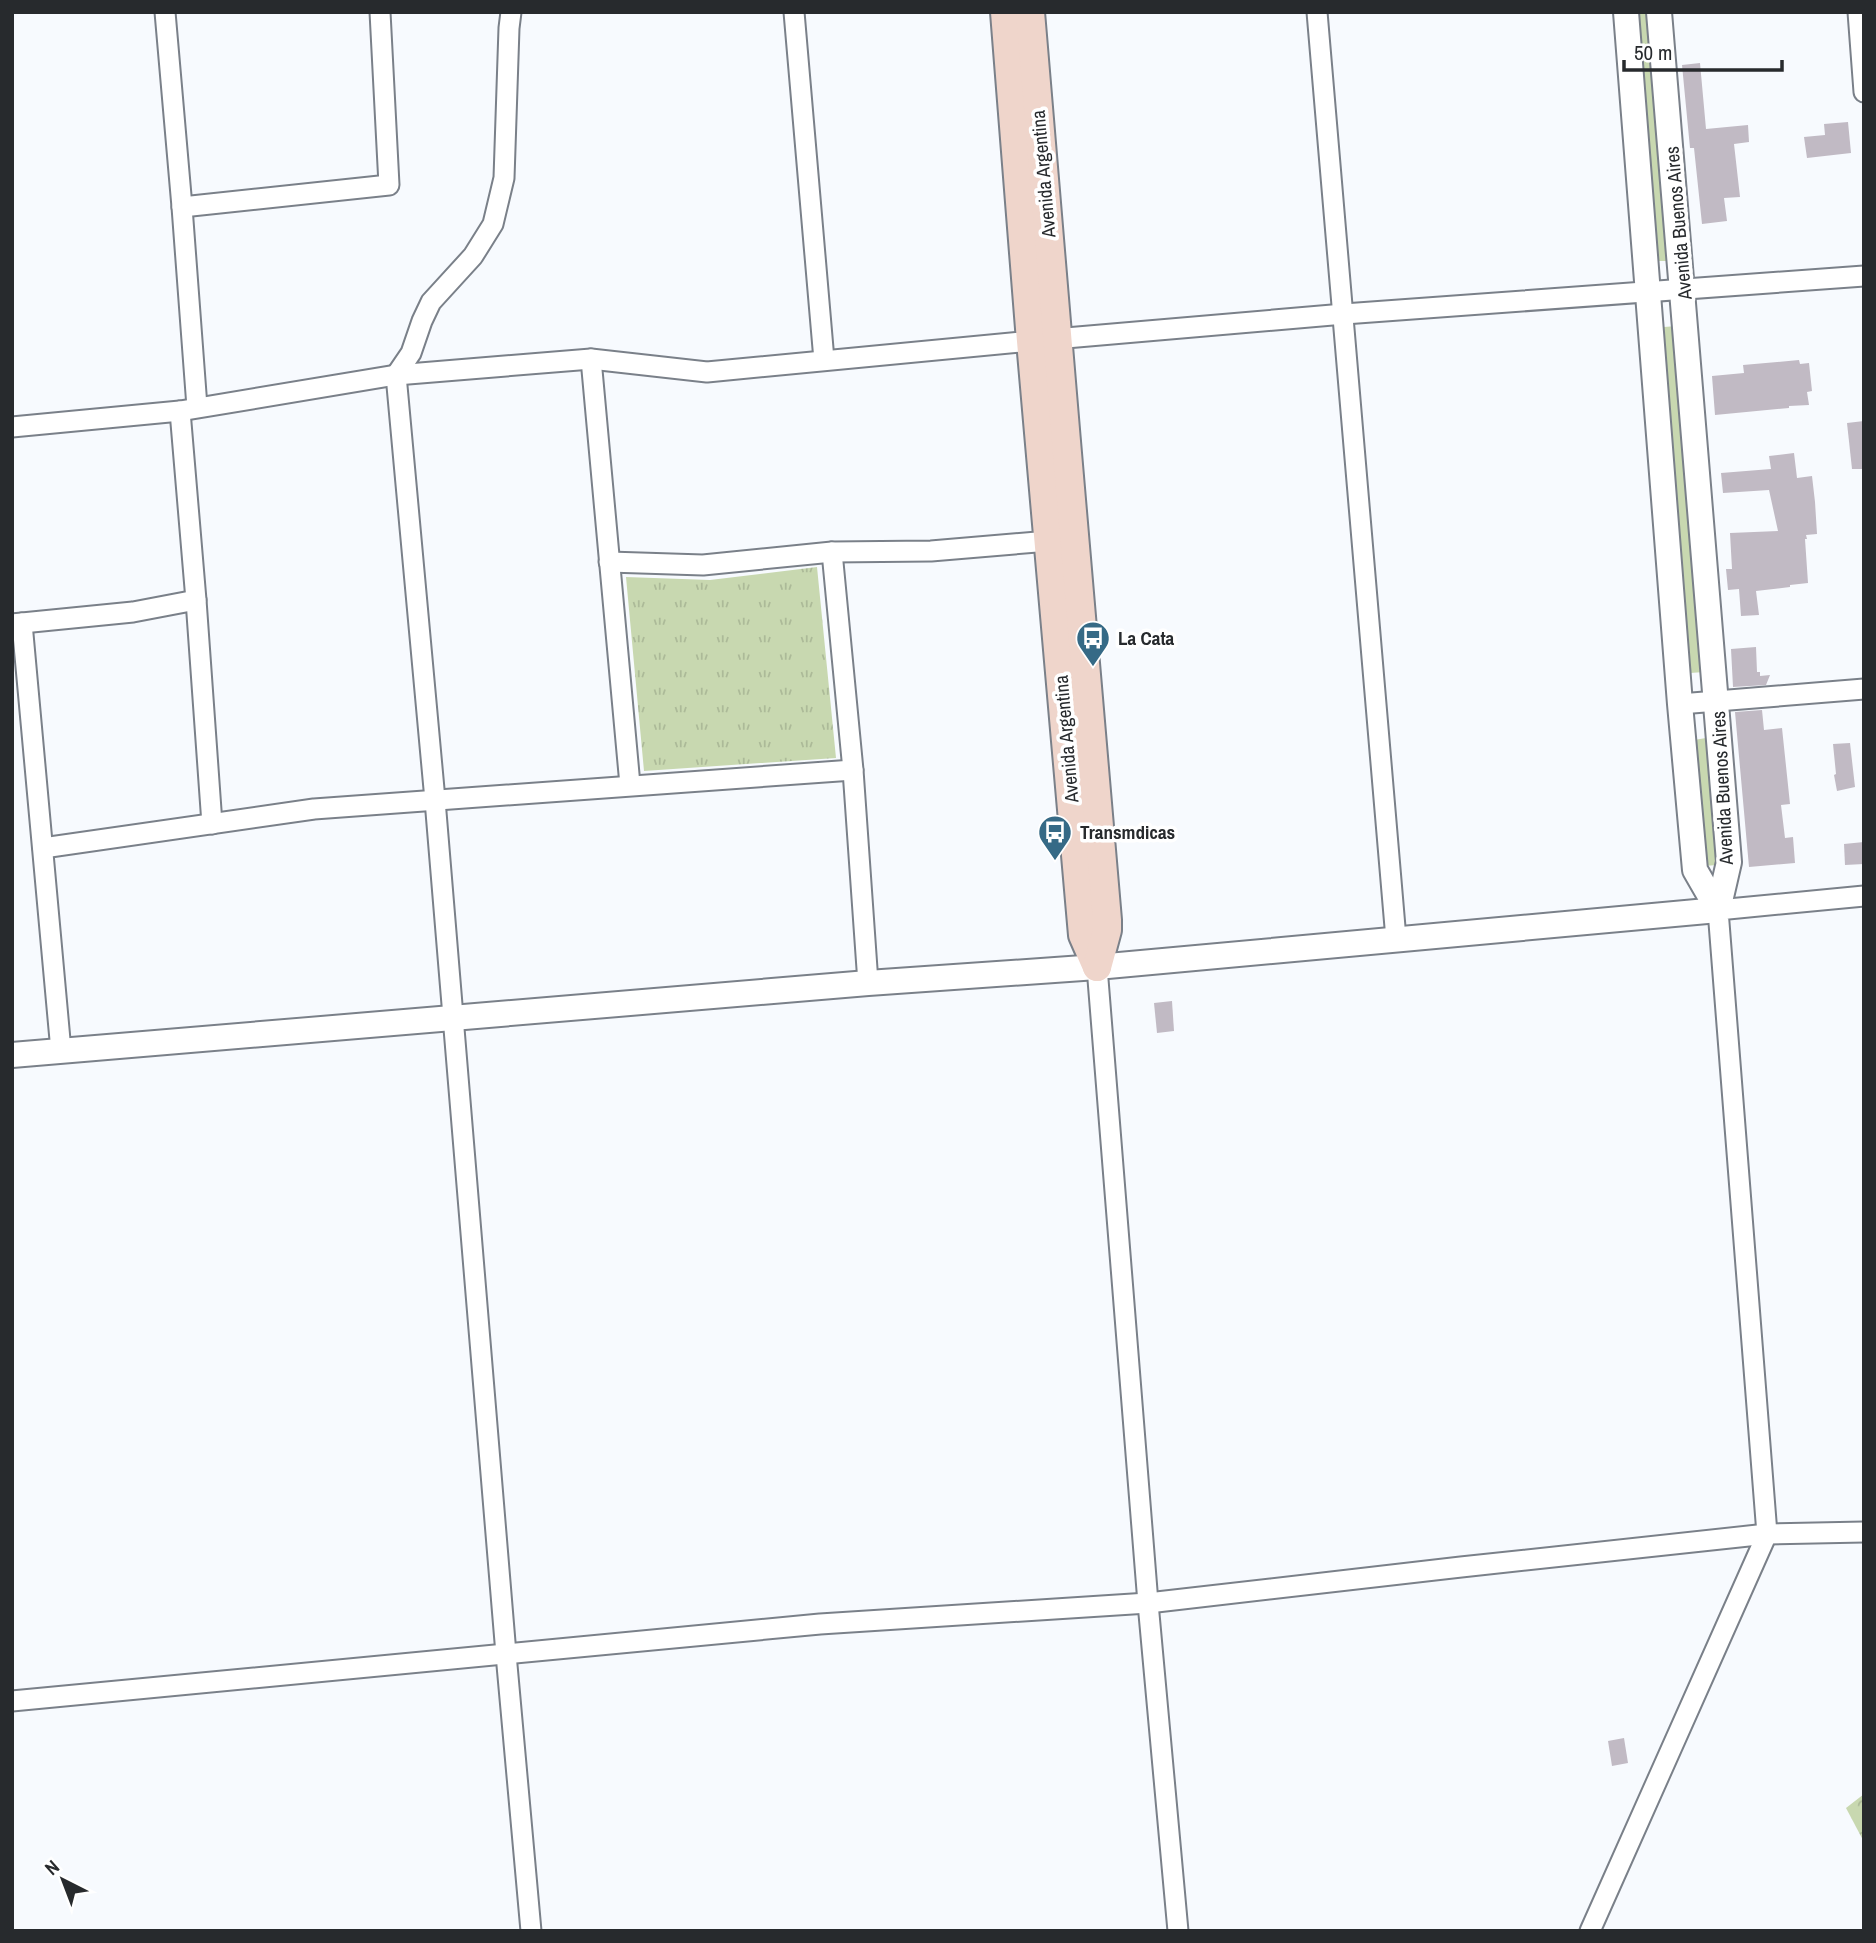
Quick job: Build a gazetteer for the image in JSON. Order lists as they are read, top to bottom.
{
  "streets": {
    "main road": ["Avenida Argentina"],
    "street": ["Avenida Buenos Aires"]
  },
  "places": {
    "bus stop": ["La Cata", "Transmdicas"]
  },
  "scale_bar": "50 m",
  "north": "top left"
}
